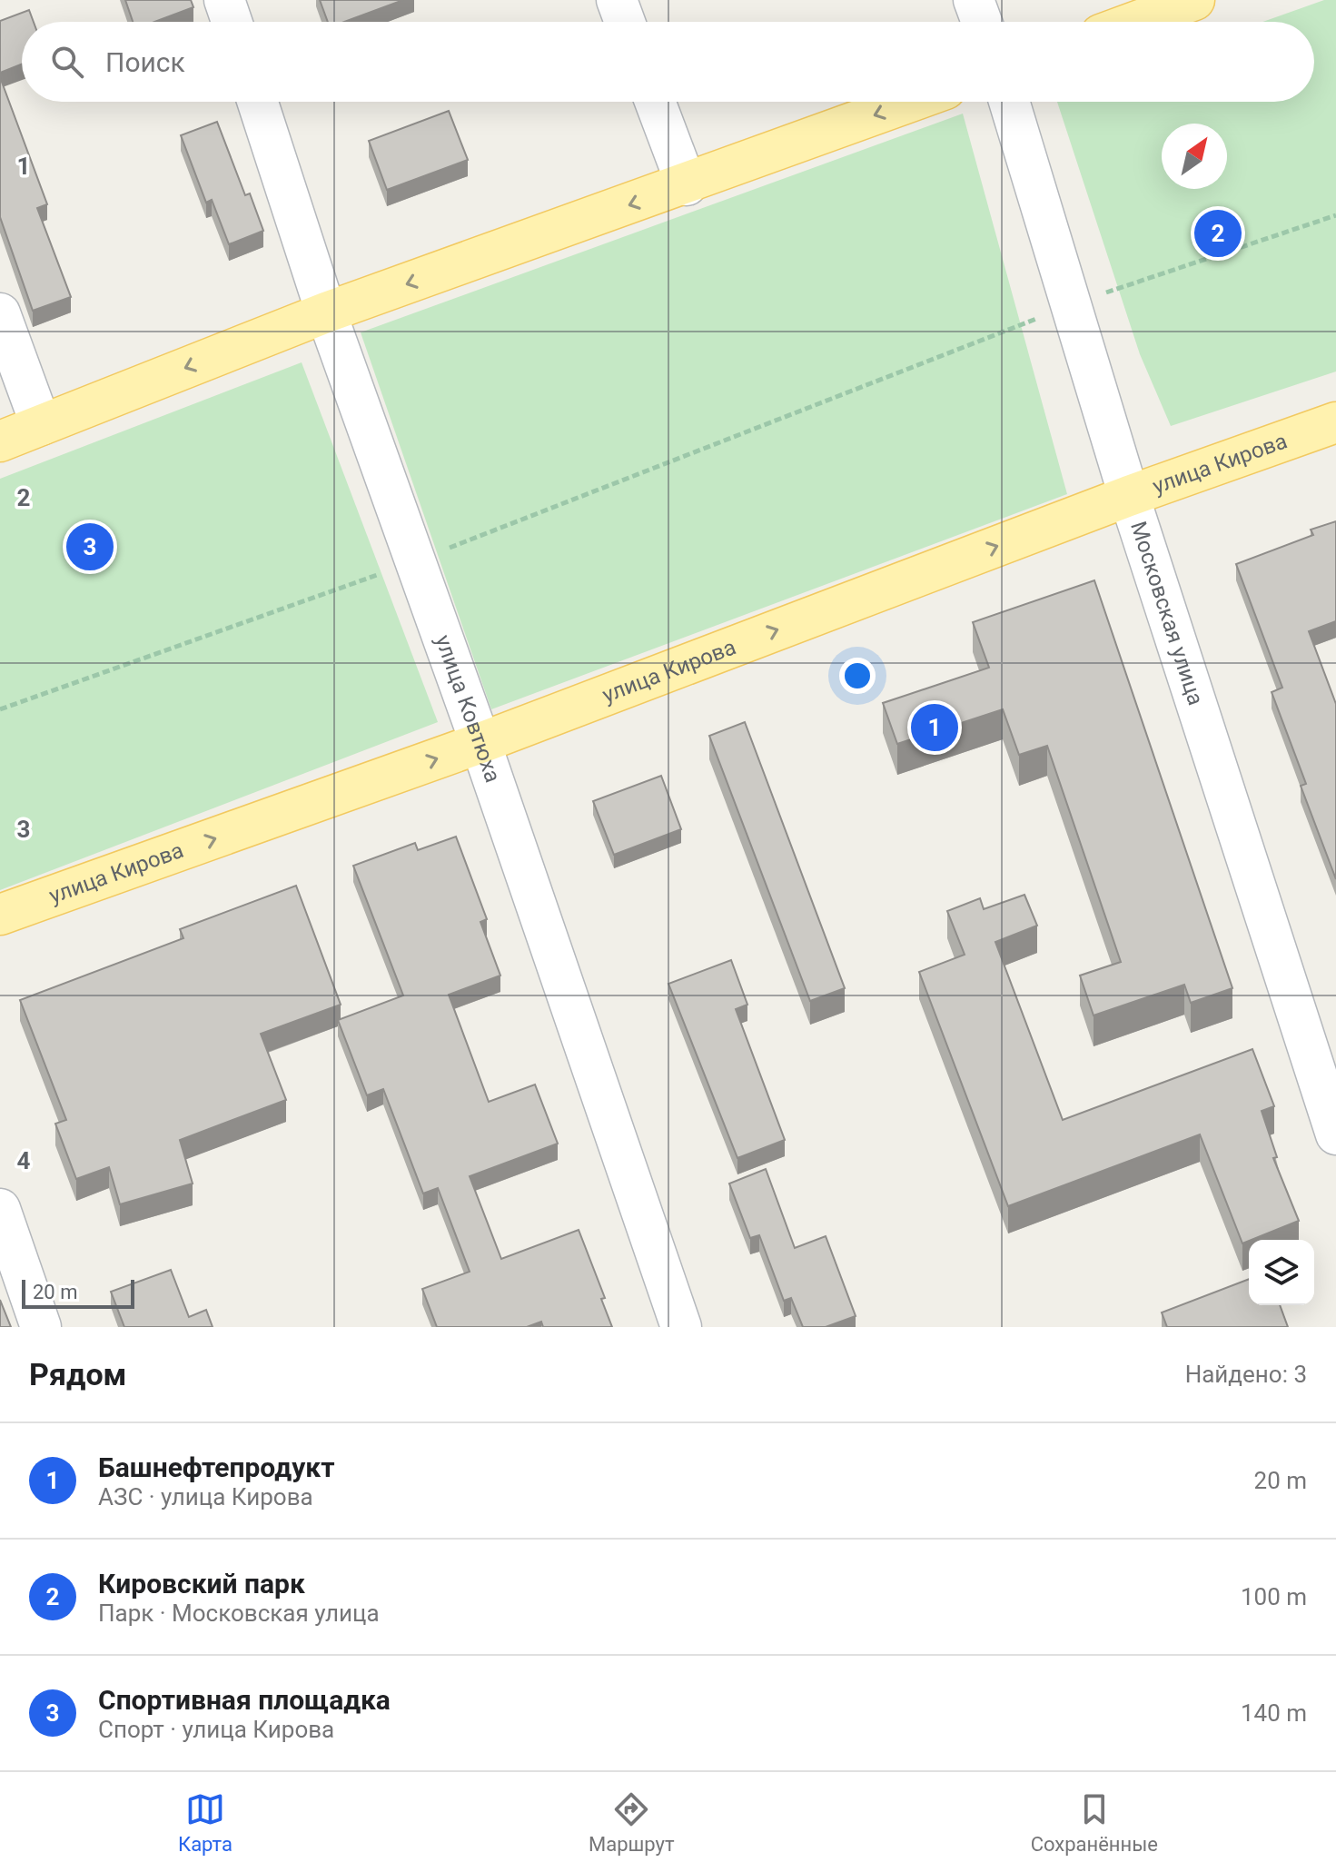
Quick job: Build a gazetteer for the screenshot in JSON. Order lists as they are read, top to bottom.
{
  "streets": {
    "main road": ["улица Кирова"],
    "street": ["Московская улица", "улица Ковтюха"]
  },
  "crossings": [
    ["улица Кирова", "Московская улица"],
    ["улица Кирова", "улица Ковтюха"]
  ],
  "one_way": ["улица Кирова"],
  "scale_bar": "20 m",
  "north": "top right",
  "page": {
    "search": "Поиск",
    "pins": ["2", "3", "1"],
    "scale": "20 m",
    "heading": ["Рядом", "Найдено: 3"],
    "list": [
      {
        "mark": "1",
        "name": "Башнефтепродукт",
        "note": "АЗС · улица Кирова",
        "value": "20 m"
      },
      {
        "mark": "2",
        "name": "Кировский парк",
        "note": "Парк · Московская улица",
        "value": "100 m"
      },
      {
        "mark": "3",
        "name": "Спортивная площадка",
        "note": "Спорт · улица Кирова",
        "value": "140 m"
      }
    ],
    "nav": ["Карта", "Маршрут", "Сохранённые"]
  },
  "grid": {
    "rows": [
      "1",
      "2",
      "3",
      "4"
    ]
  }
}
